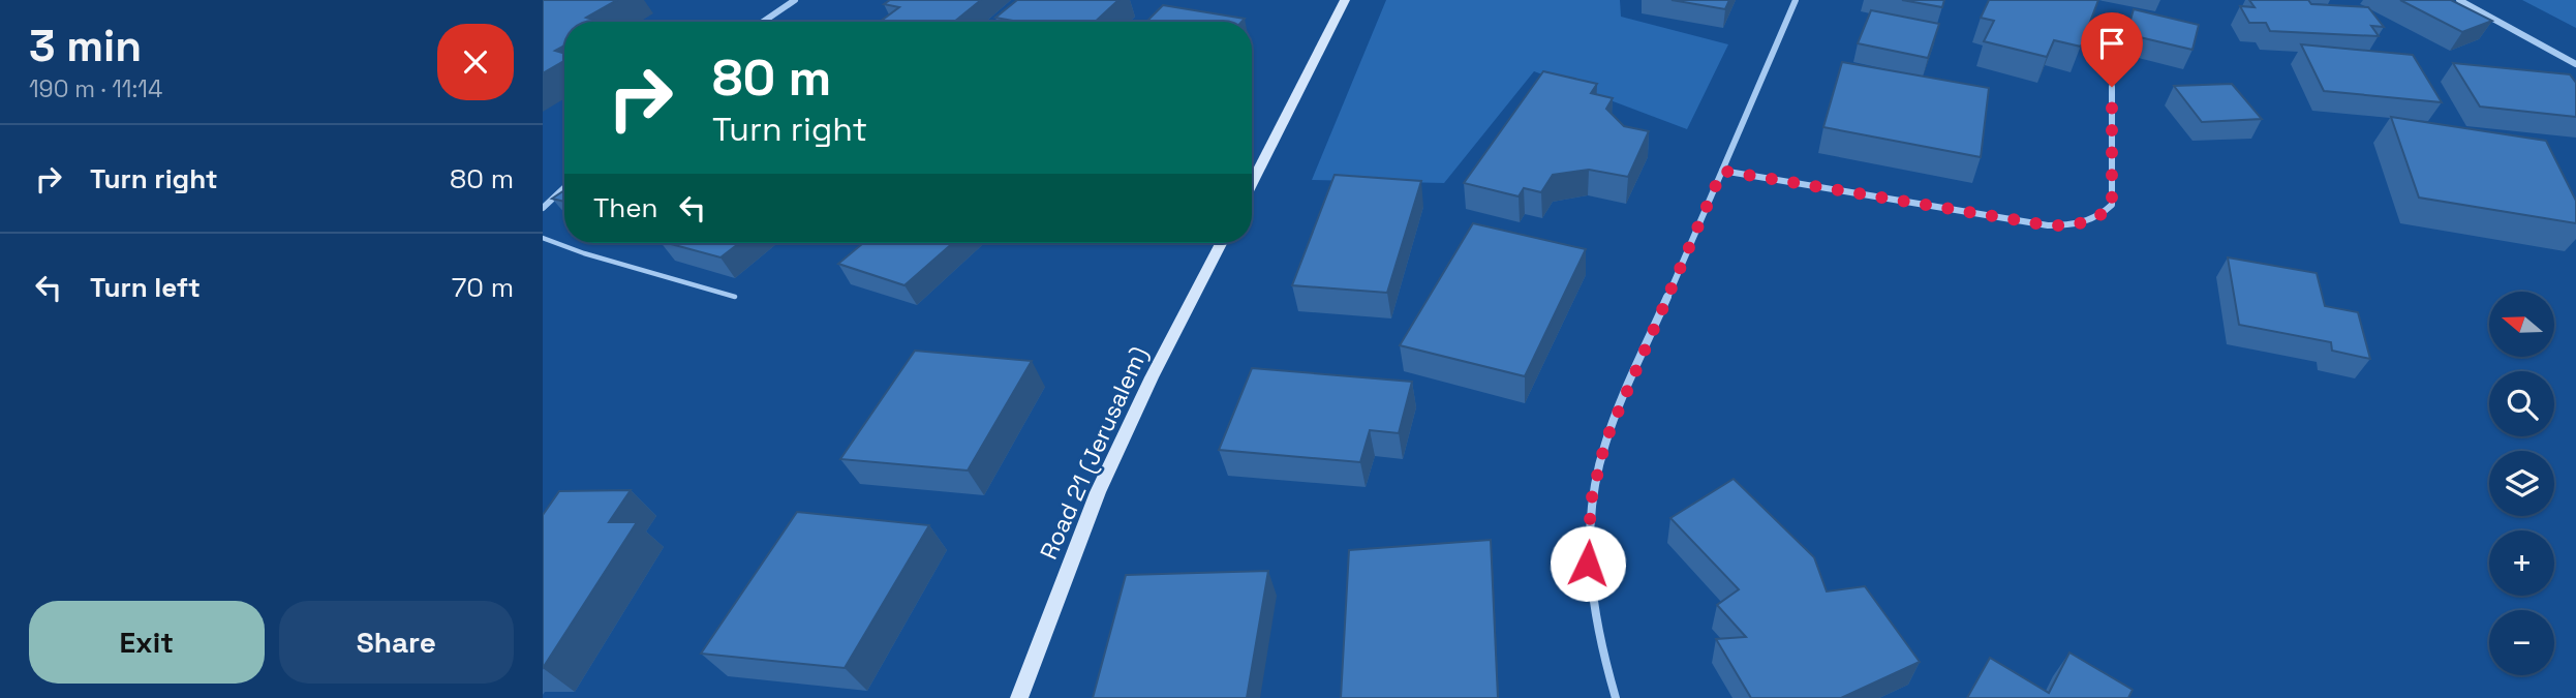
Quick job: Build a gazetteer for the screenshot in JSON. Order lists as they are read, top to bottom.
{
  "streets": {
    "main road": ["Road 21 (Jerusalem)"]
  },
  "north": "left",
  "page": {
    "heading": ["3 min", "190 m · 11:14"],
    "turn": ["80 m", "Turn right"],
    "list": [
      {
        "name": "Turn right",
        "value": "80 m"
      },
      {
        "name": "Turn left",
        "value": "70 m"
      }
    ],
    "then": "Then",
    "map_buttons": ["+", "−"],
    "buttons": ["Exit", "Share"]
  }
}
